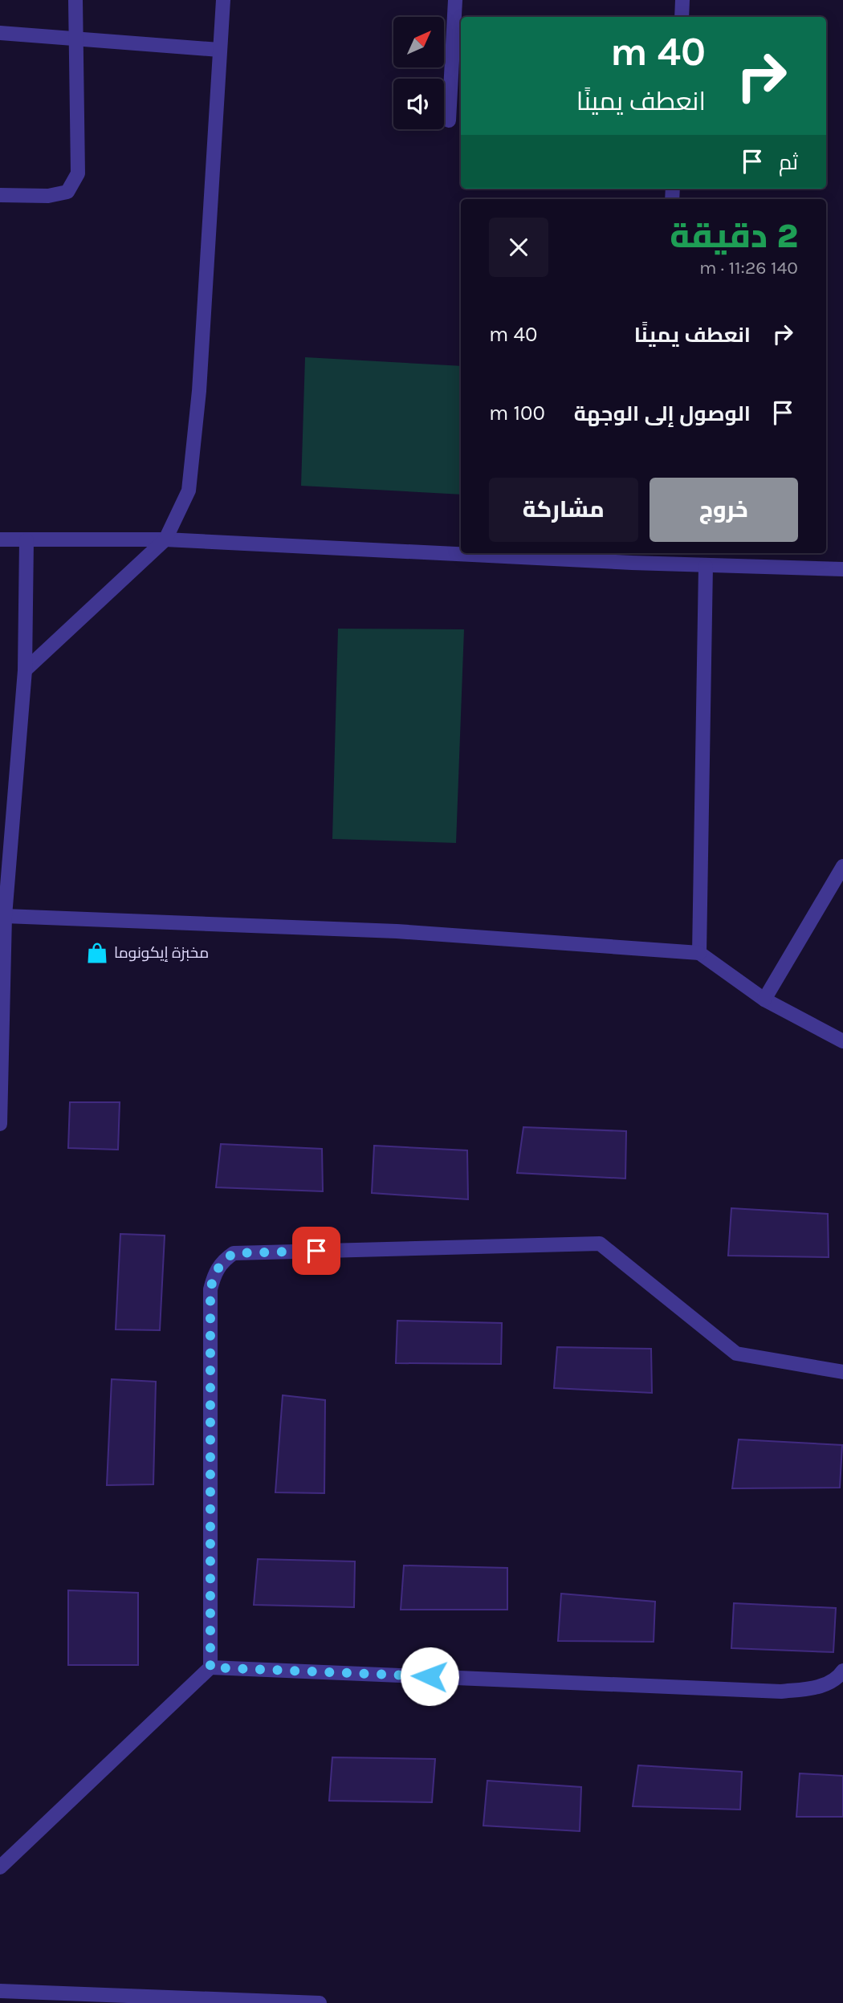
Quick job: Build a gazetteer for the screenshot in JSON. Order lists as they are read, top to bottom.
{
  "places": {
    "shop": ["مخبزة إيكونوما"]
  },
  "north": "top right",
  "page": {
    "turn": ["40 m", "انعطف يمينًا"],
    "then": "ثم",
    "heading": ["2 دقيقة", "140 m · 11:26"],
    "list": [
      {
        "name": "انعطف يمينًا",
        "value": "40 m"
      },
      {
        "name": "الوصول إلى الوجهة",
        "value": "100 m"
      }
    ],
    "buttons": ["خروج", "مشاركة"]
  }
}
